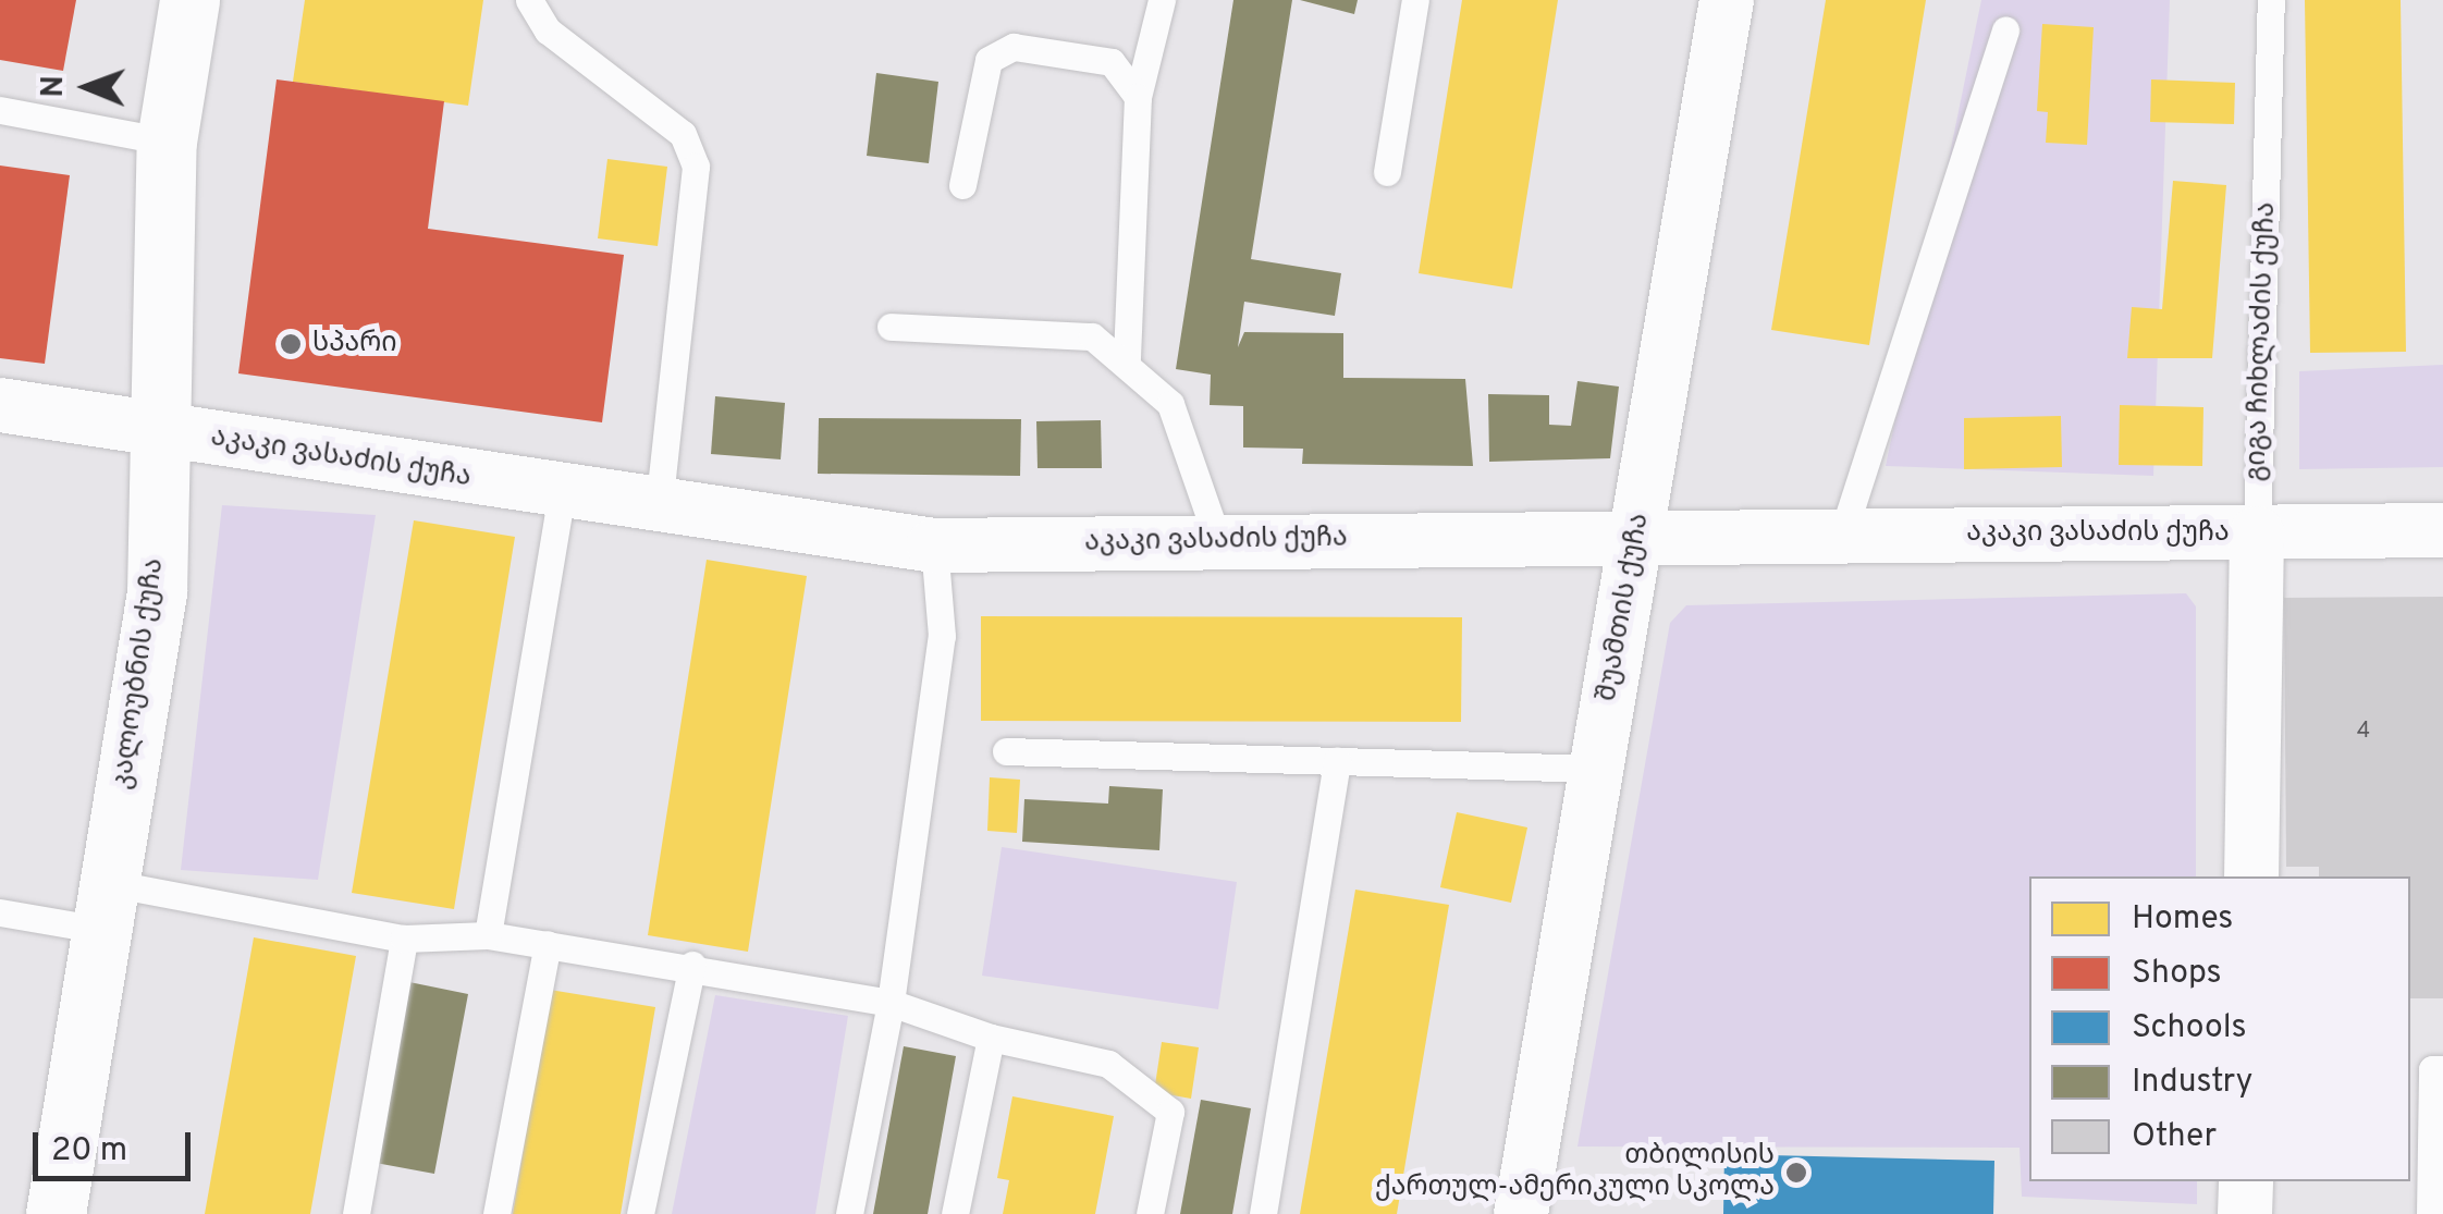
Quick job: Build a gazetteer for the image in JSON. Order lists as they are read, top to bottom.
{
  "streets": {
    "street": [
      "გიგა ჩიხლაძის ქუჩა",
      "აკაკი ვასაძის ქუჩა",
      "შუამთის ქუჩა",
      "კალოუბნის ქუჩა"
    ]
  },
  "crossings": [
    ["გიგა ჩიხლაძის ქუჩა", "აკაკი ვასაძის ქუჩა"],
    ["აკაკი ვასაძის ქუჩა", "შუამთის ქუჩა"],
    ["აკაკი ვასაძის ქუჩა", "კალოუბნის ქუჩა"]
  ],
  "places": ["სპარი", "თბილისის ქართულ-ამერიკული სკოლა"],
  "house_numbers": ["4"],
  "legend": [
    "Homes",
    "Shops",
    "Schools",
    "Industry",
    "Other"
  ],
  "scale_bar": "20 m",
  "north": "left"
}
